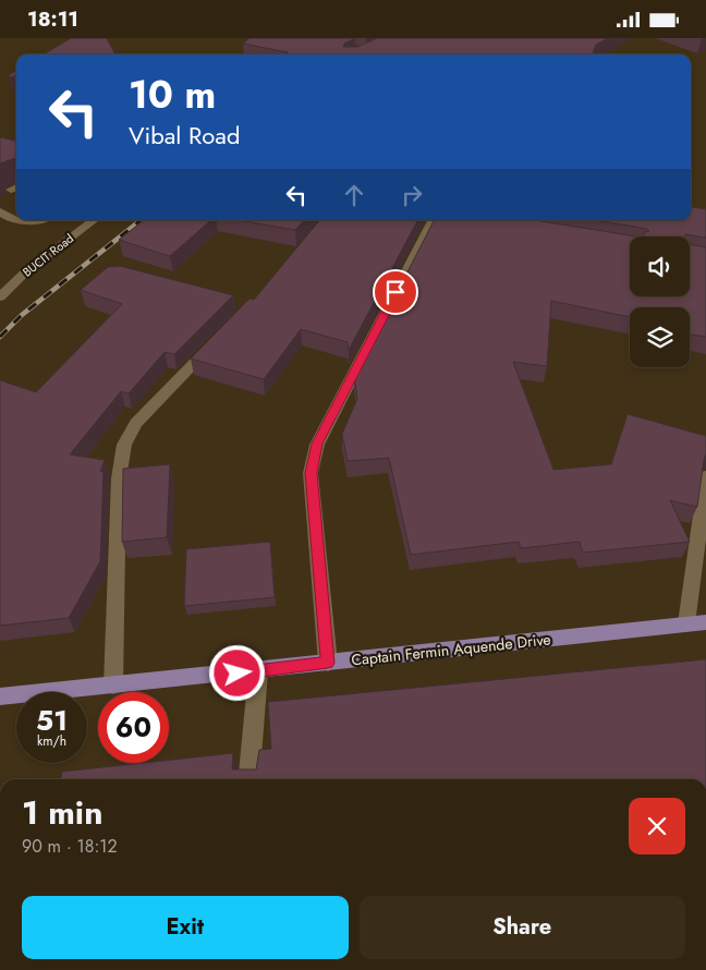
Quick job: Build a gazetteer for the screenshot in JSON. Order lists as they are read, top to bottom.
{
  "streets": {
    "main road": ["Captain Fermin Aquende Drive"],
    "street": ["BUCIT Road"]
  },
  "page": {
    "status": "18:11",
    "turn": ["10 m", "Vibal Road"],
    "speed": "51 km/h",
    "limit": "60",
    "heading": ["1 min", "90 m · 18:12"],
    "buttons": ["Exit", "Share"]
  }
}
